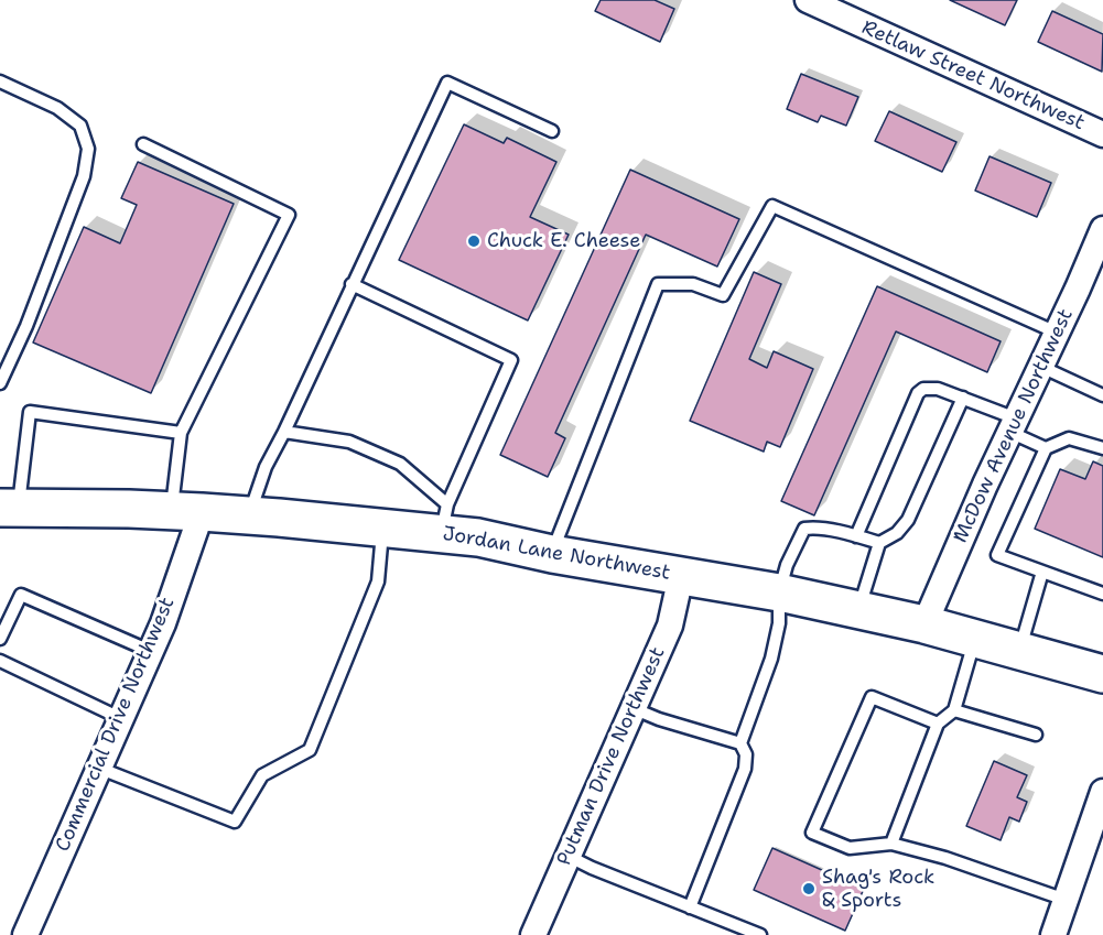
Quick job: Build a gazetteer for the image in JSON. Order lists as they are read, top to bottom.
{
  "streets": {
    "main road": ["Jordan Lane Northwest"],
    "street": [
      "Retlaw Street Northwest",
      "McDow Avenue Northwest",
      "Commercial Drive Northwest",
      "Putman Drive Northwest"
    ]
  },
  "crossings": [
    ["McDow Avenue Northwest", "Jordan Lane Northwest"],
    ["Jordan Lane Northwest", "Commercial Drive Northwest"],
    ["Jordan Lane Northwest", "Putman Drive Northwest"]
  ],
  "places": ["Chuck E. Cheese", "Shag's Rock & Sports"]
}
